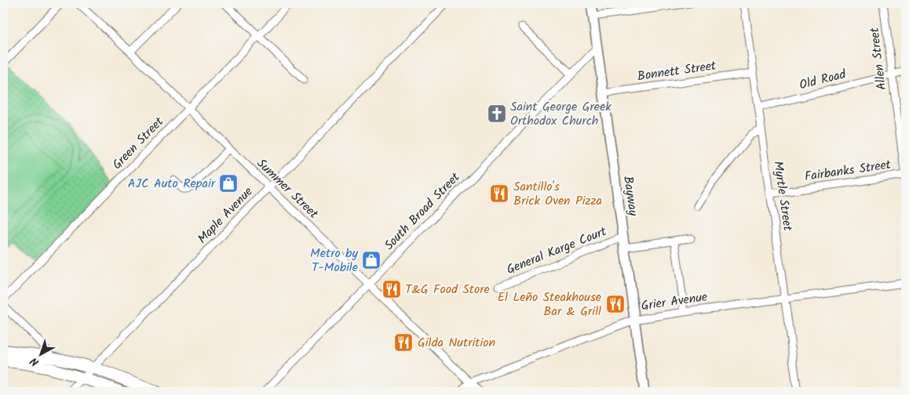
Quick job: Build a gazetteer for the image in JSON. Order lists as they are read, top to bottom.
{
  "streets": {
    "main road": ["Bayway"],
    "street": [
      "Allen Street",
      "Bonnett Street",
      "Old Road",
      "Green Street",
      "Fairbanks Street",
      "Summer Street",
      "Myrtle Street",
      "South Broad Street",
      "Maple Avenue",
      "General Karge Court",
      "Grier Avenue"
    ]
  },
  "crossings": [
    ["Allen Street", "Old Road"],
    ["Allen Street", "Fairbanks Street"],
    ["Bonnett Street", "Bayway"],
    ["Bonnett Street", "Myrtle Street"],
    ["Old Road", "Myrtle Street"],
    ["Green Street", "Summer Street"],
    ["Fairbanks Street", "Myrtle Street"],
    ["Summer Street", "South Broad Street"],
    ["Summer Street", "Maple Avenue"],
    ["Summer Street", "Grier Avenue"],
    ["Bayway", "South Broad Street"],
    ["Bayway", "General Karge Court"],
    ["Bayway", "Grier Avenue"],
    ["Myrtle Street", "Grier Avenue"]
  ],
  "places": {
    "church": ["Saint George Greek Orthodox Church"],
    "shop": ["AJC Auto Repair", "Metro by T-Mobile"],
    "restaurant": [
      "Santillo's Brick Oven Pizza",
      "T&G Food Store",
      "El Leño Steakhouse Bar & Grill",
      "Gilda Nutrition"
    ]
  },
  "north": "bottom left"
}
